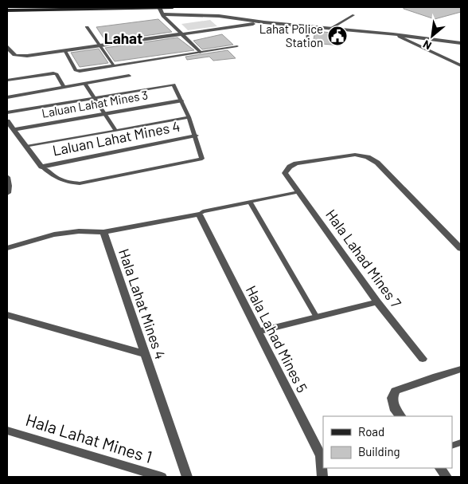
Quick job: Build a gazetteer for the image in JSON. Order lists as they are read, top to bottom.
{
  "streets": {
    "street": [
      "Laluan Lahat Mines 3",
      "Laluan Lahat Mines 4",
      "Hala Lahad Mines 7",
      "Hala Lahat Mines 4",
      "Hala Lahad Mines 5",
      "Hala Lahat Mines 1"
    ]
  },
  "crossings": [
    ["Hala Lahat Mines 4", "Hala Lahad Mines 5"]
  ],
  "districts": ["Lahat"],
  "places": {
    "public building": ["Lahat Police Station"]
  },
  "legend": ["Road", "Building"],
  "north": "bottom left"
}
